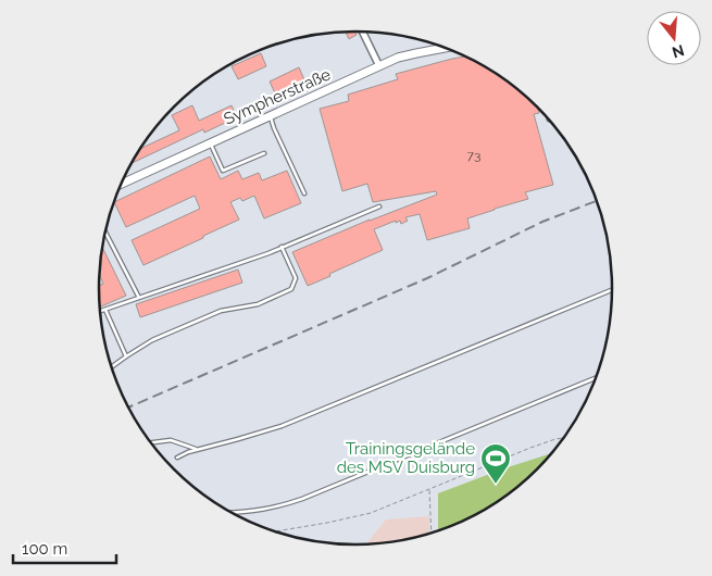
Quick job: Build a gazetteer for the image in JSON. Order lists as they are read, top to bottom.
{
  "streets": {
    "street": ["Sympherstraße"]
  },
  "places": {
    "sports": ["Trainingsgelände des MSV Duisburg"]
  },
  "house_numbers": ["73"],
  "scale_bar": "100 m",
  "north": "bottom"
}
